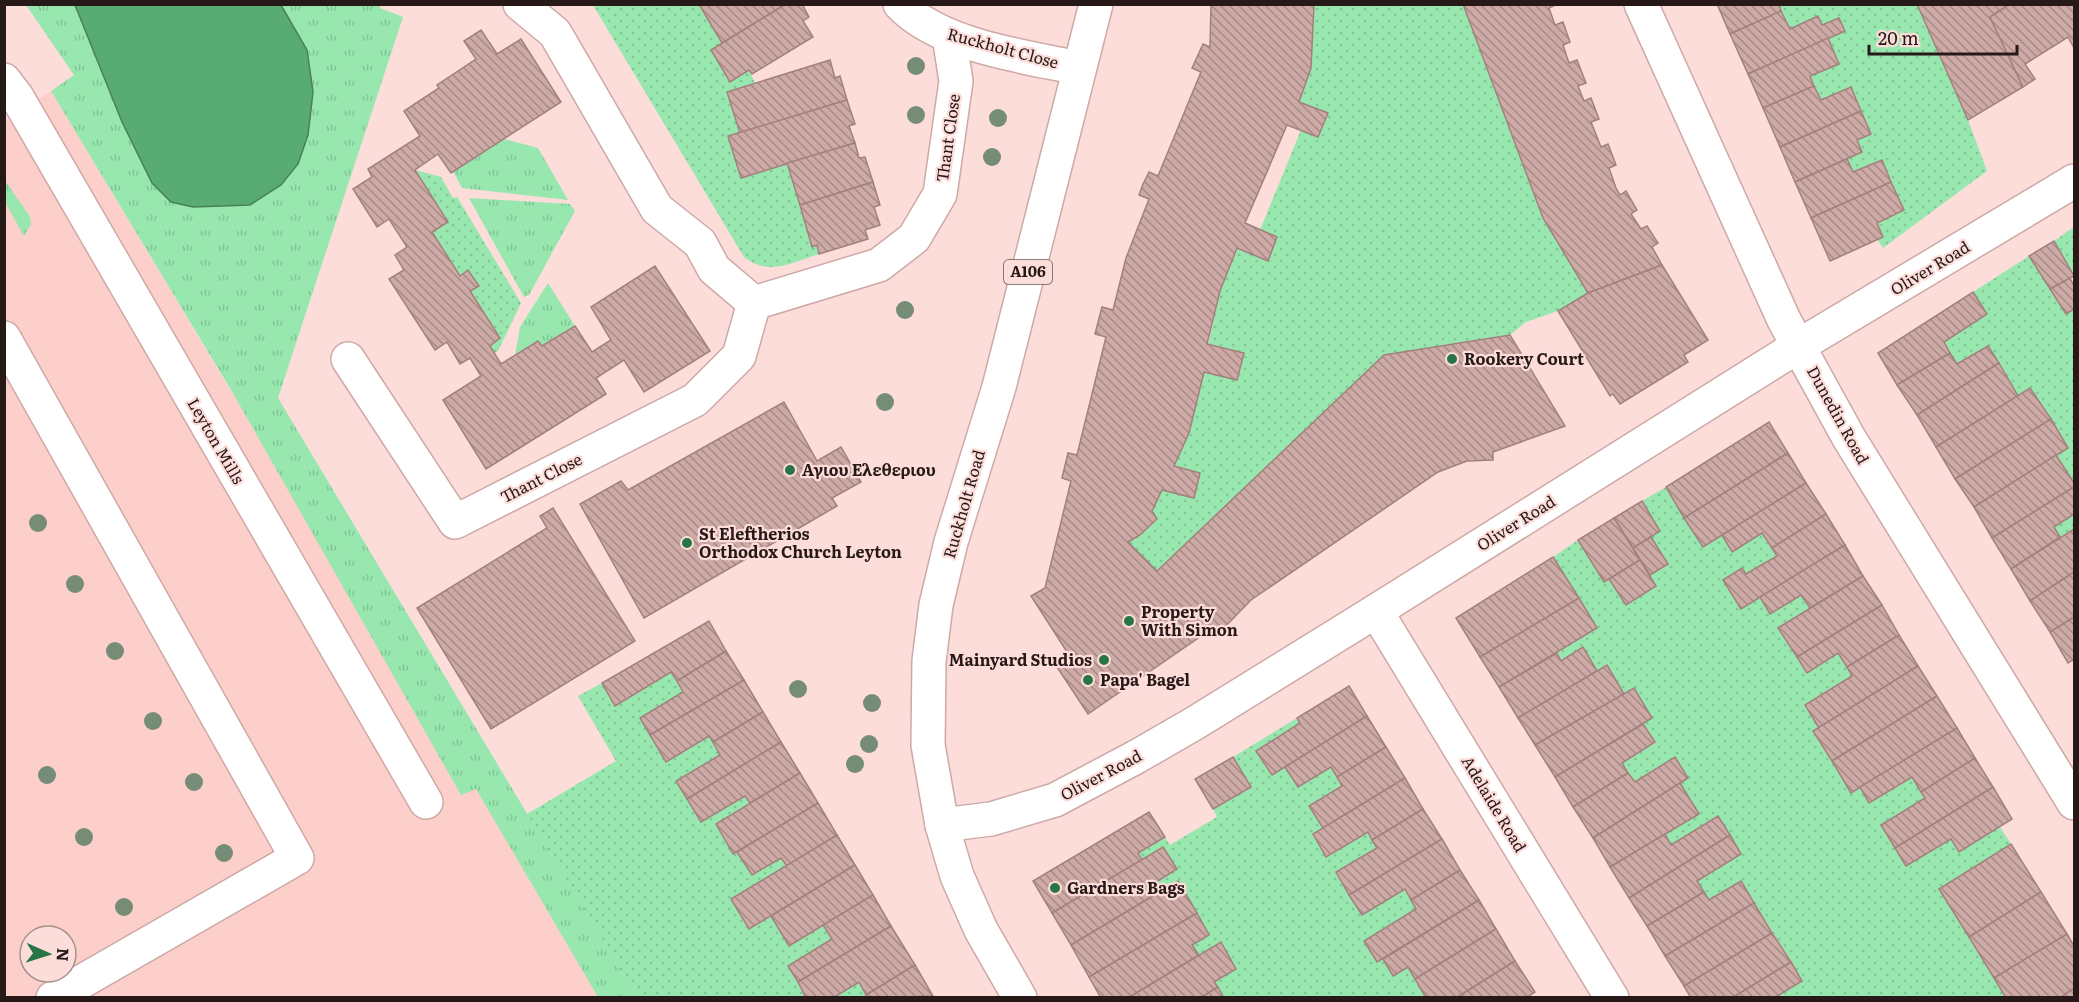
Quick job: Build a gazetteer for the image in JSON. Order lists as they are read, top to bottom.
{
  "streets": {
    "street": [
      "Ruckholt Close",
      "Thant Close",
      "Oliver Road",
      "A106",
      "Dunedin Road",
      "Leyton Mills",
      "Ruckholt Road",
      "Adelaide Road"
    ]
  },
  "crossings": [
    ["Ruckholt Close", "Thant Close"],
    ["Ruckholt Close", "Ruckholt Road"],
    ["Oliver Road", "Dunedin Road"],
    ["Oliver Road", "Ruckholt Road"],
    ["Oliver Road", "Adelaide Road"]
  ],
  "places": [
    "Rookery Court",
    "Αγιου Ελεθεριου",
    "St Eleftherios Orthodox Church Leyton",
    "Property With Simon",
    "Mainyard Studios",
    "Papa' Bagel",
    "Gardners Bags"
  ],
  "scale_bar": "20 m",
  "north": "right"
}
